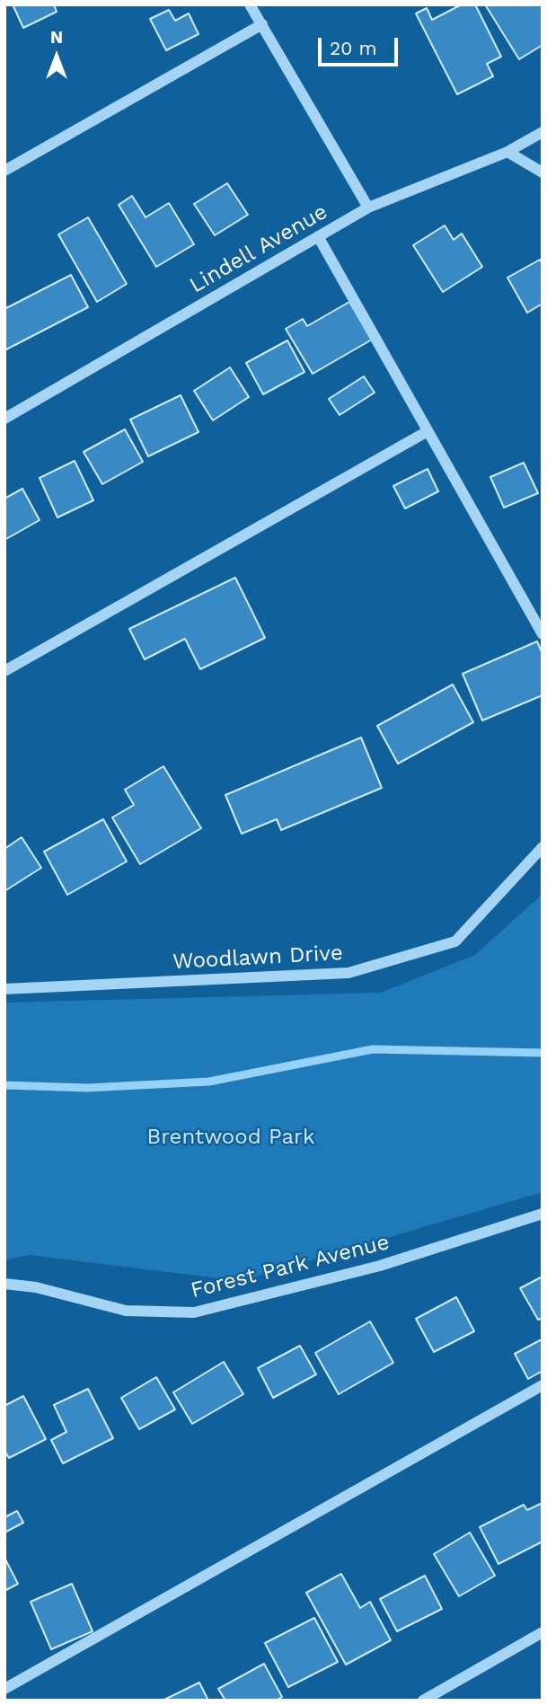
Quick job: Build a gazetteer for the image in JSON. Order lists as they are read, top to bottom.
{
  "streets": {
    "street": ["Lindell Avenue", "Woodlawn Drive", "Forest Park Avenue"]
  },
  "parks": ["Brentwood Park"],
  "scale_bar": "20 m",
  "north": "top"
}
